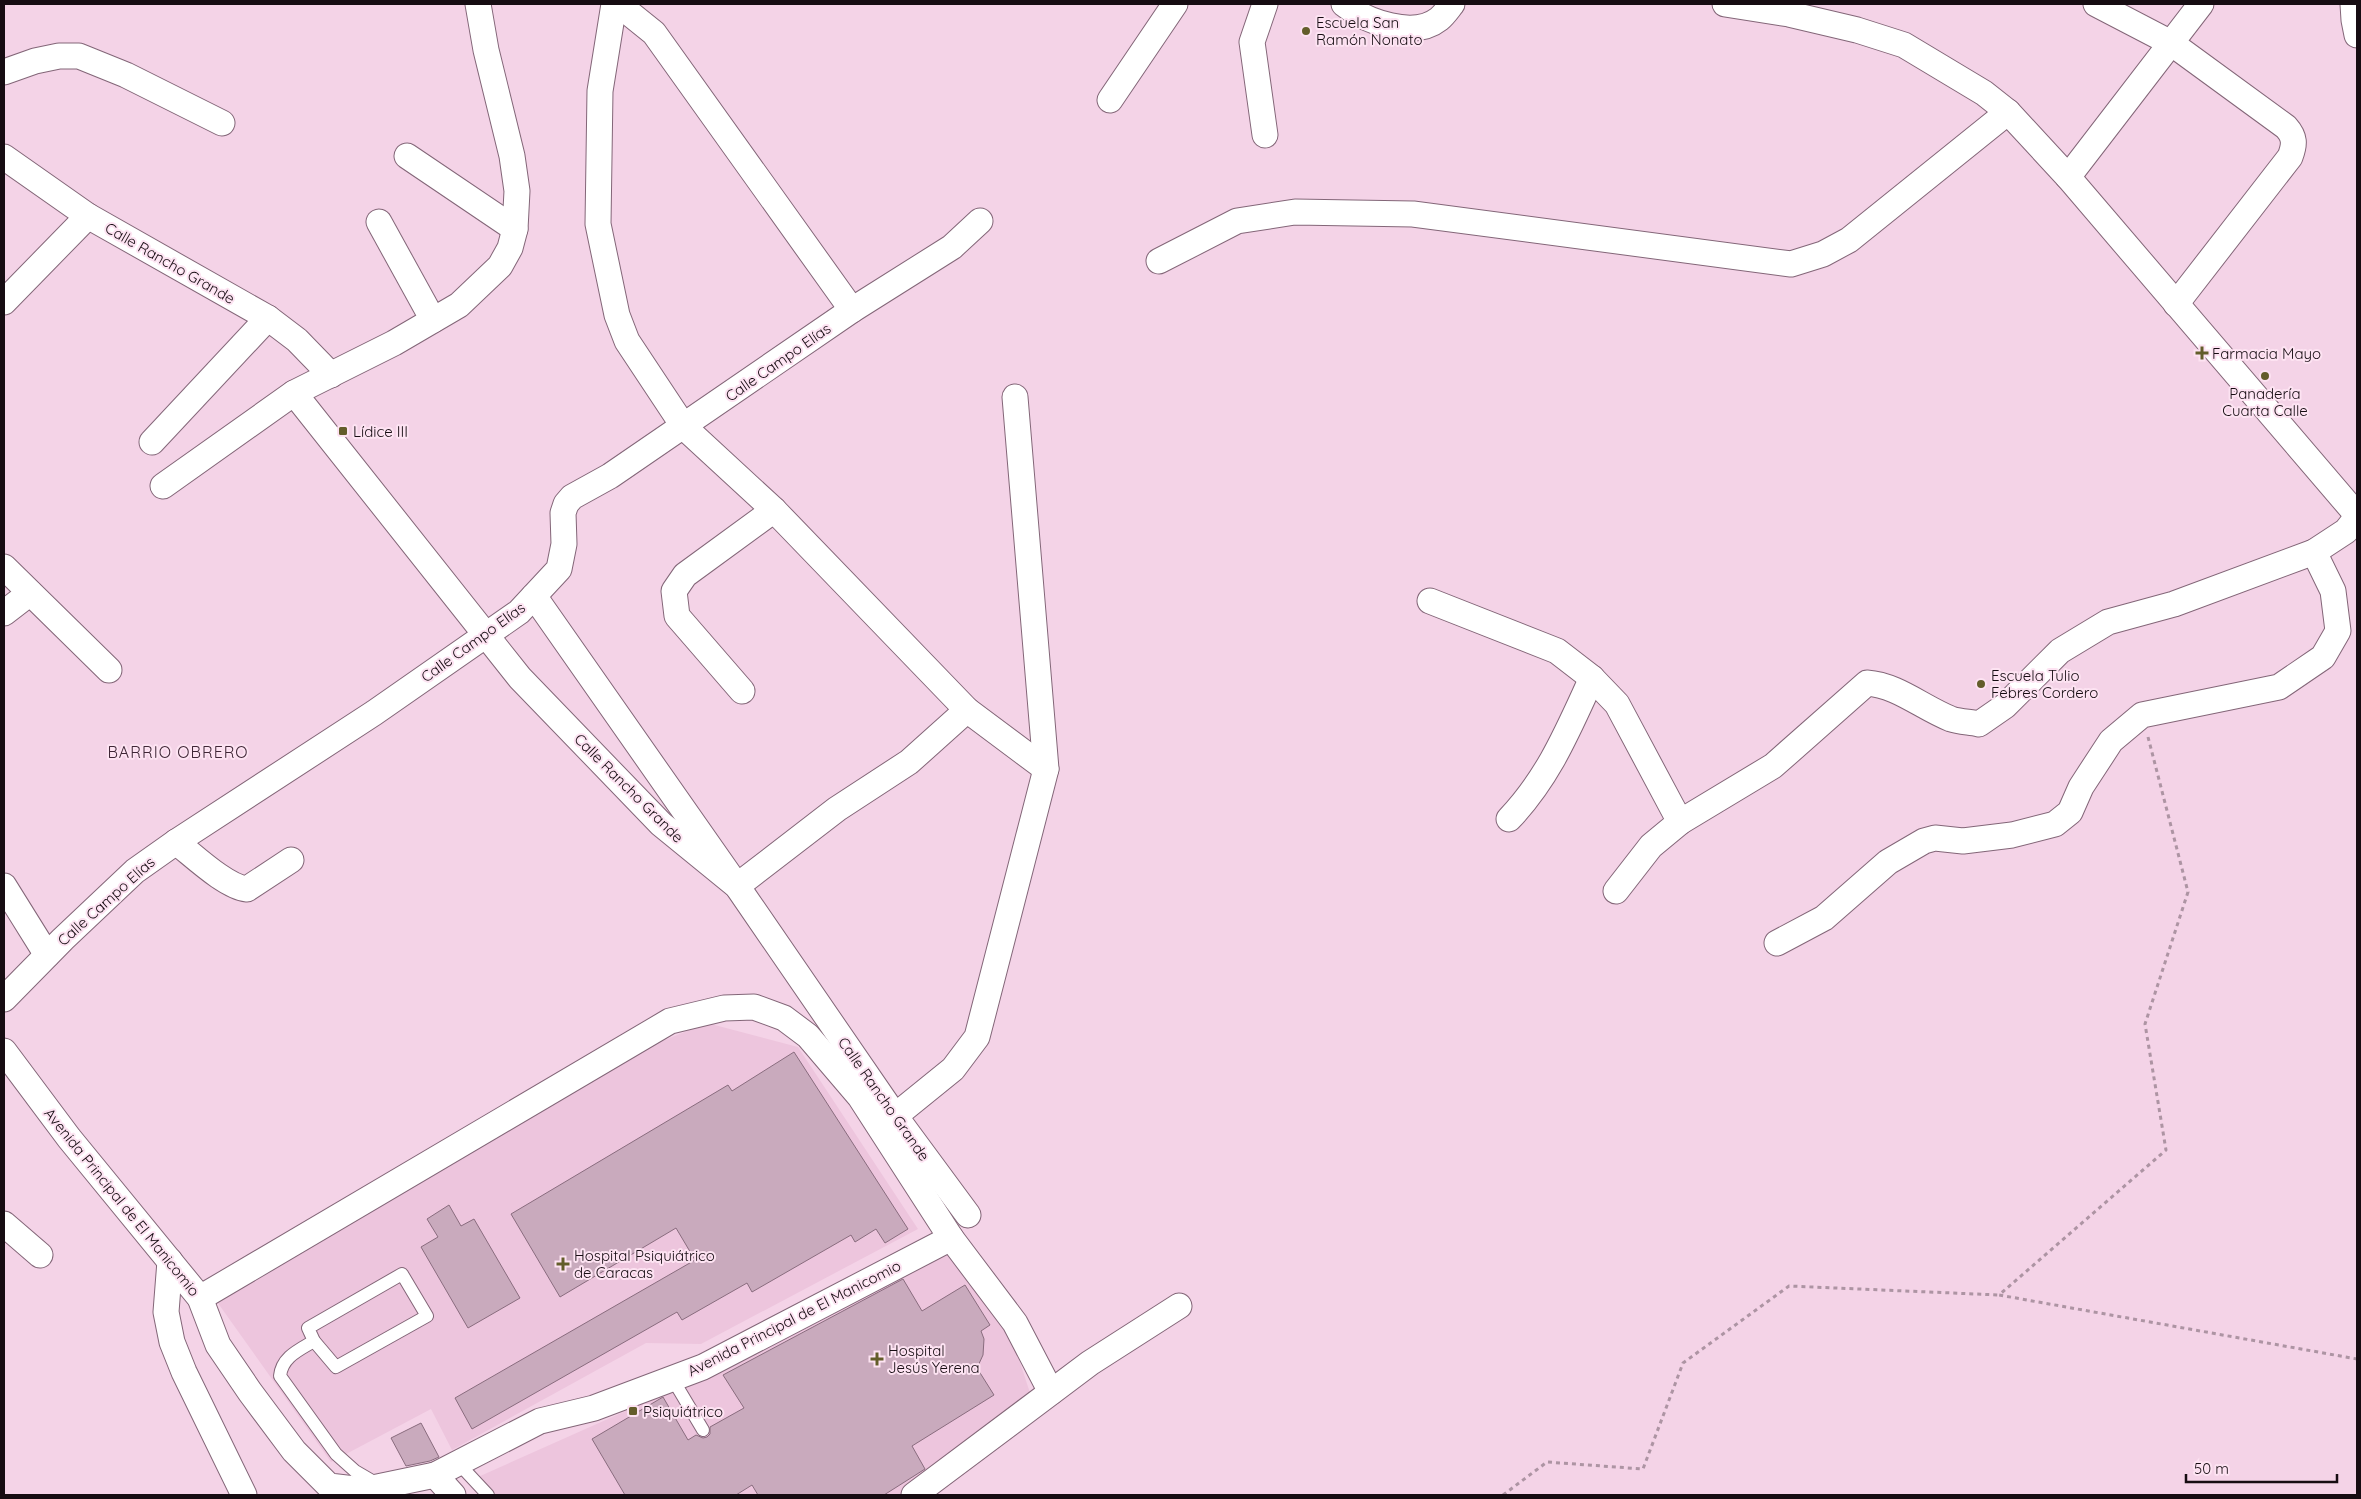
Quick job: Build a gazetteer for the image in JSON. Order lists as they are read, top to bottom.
{
  "streets": {
    "street": ["Calle Rancho Grande", "Calle Campo Elías", "Avenida Principal de El Manicomio"]
  },
  "crossings": [
    ["Calle Rancho Grande", "Calle Campo Elías"]
  ],
  "districts": ["BARRIO OBRERO"],
  "places": {
    "other": ["Escuela San Ramón Nonato", "Panadería Cuarta Calle", "Escuela Tulio Febres Cordero"],
    "health": ["Farmacia Mayo", "Hospital Psiquiátrico de Caracas", "Hospital Jesús Yerena"],
    "transit": ["Lídice III", "Psiquiátrico"]
  },
  "scale_bar": "50 m"
}
